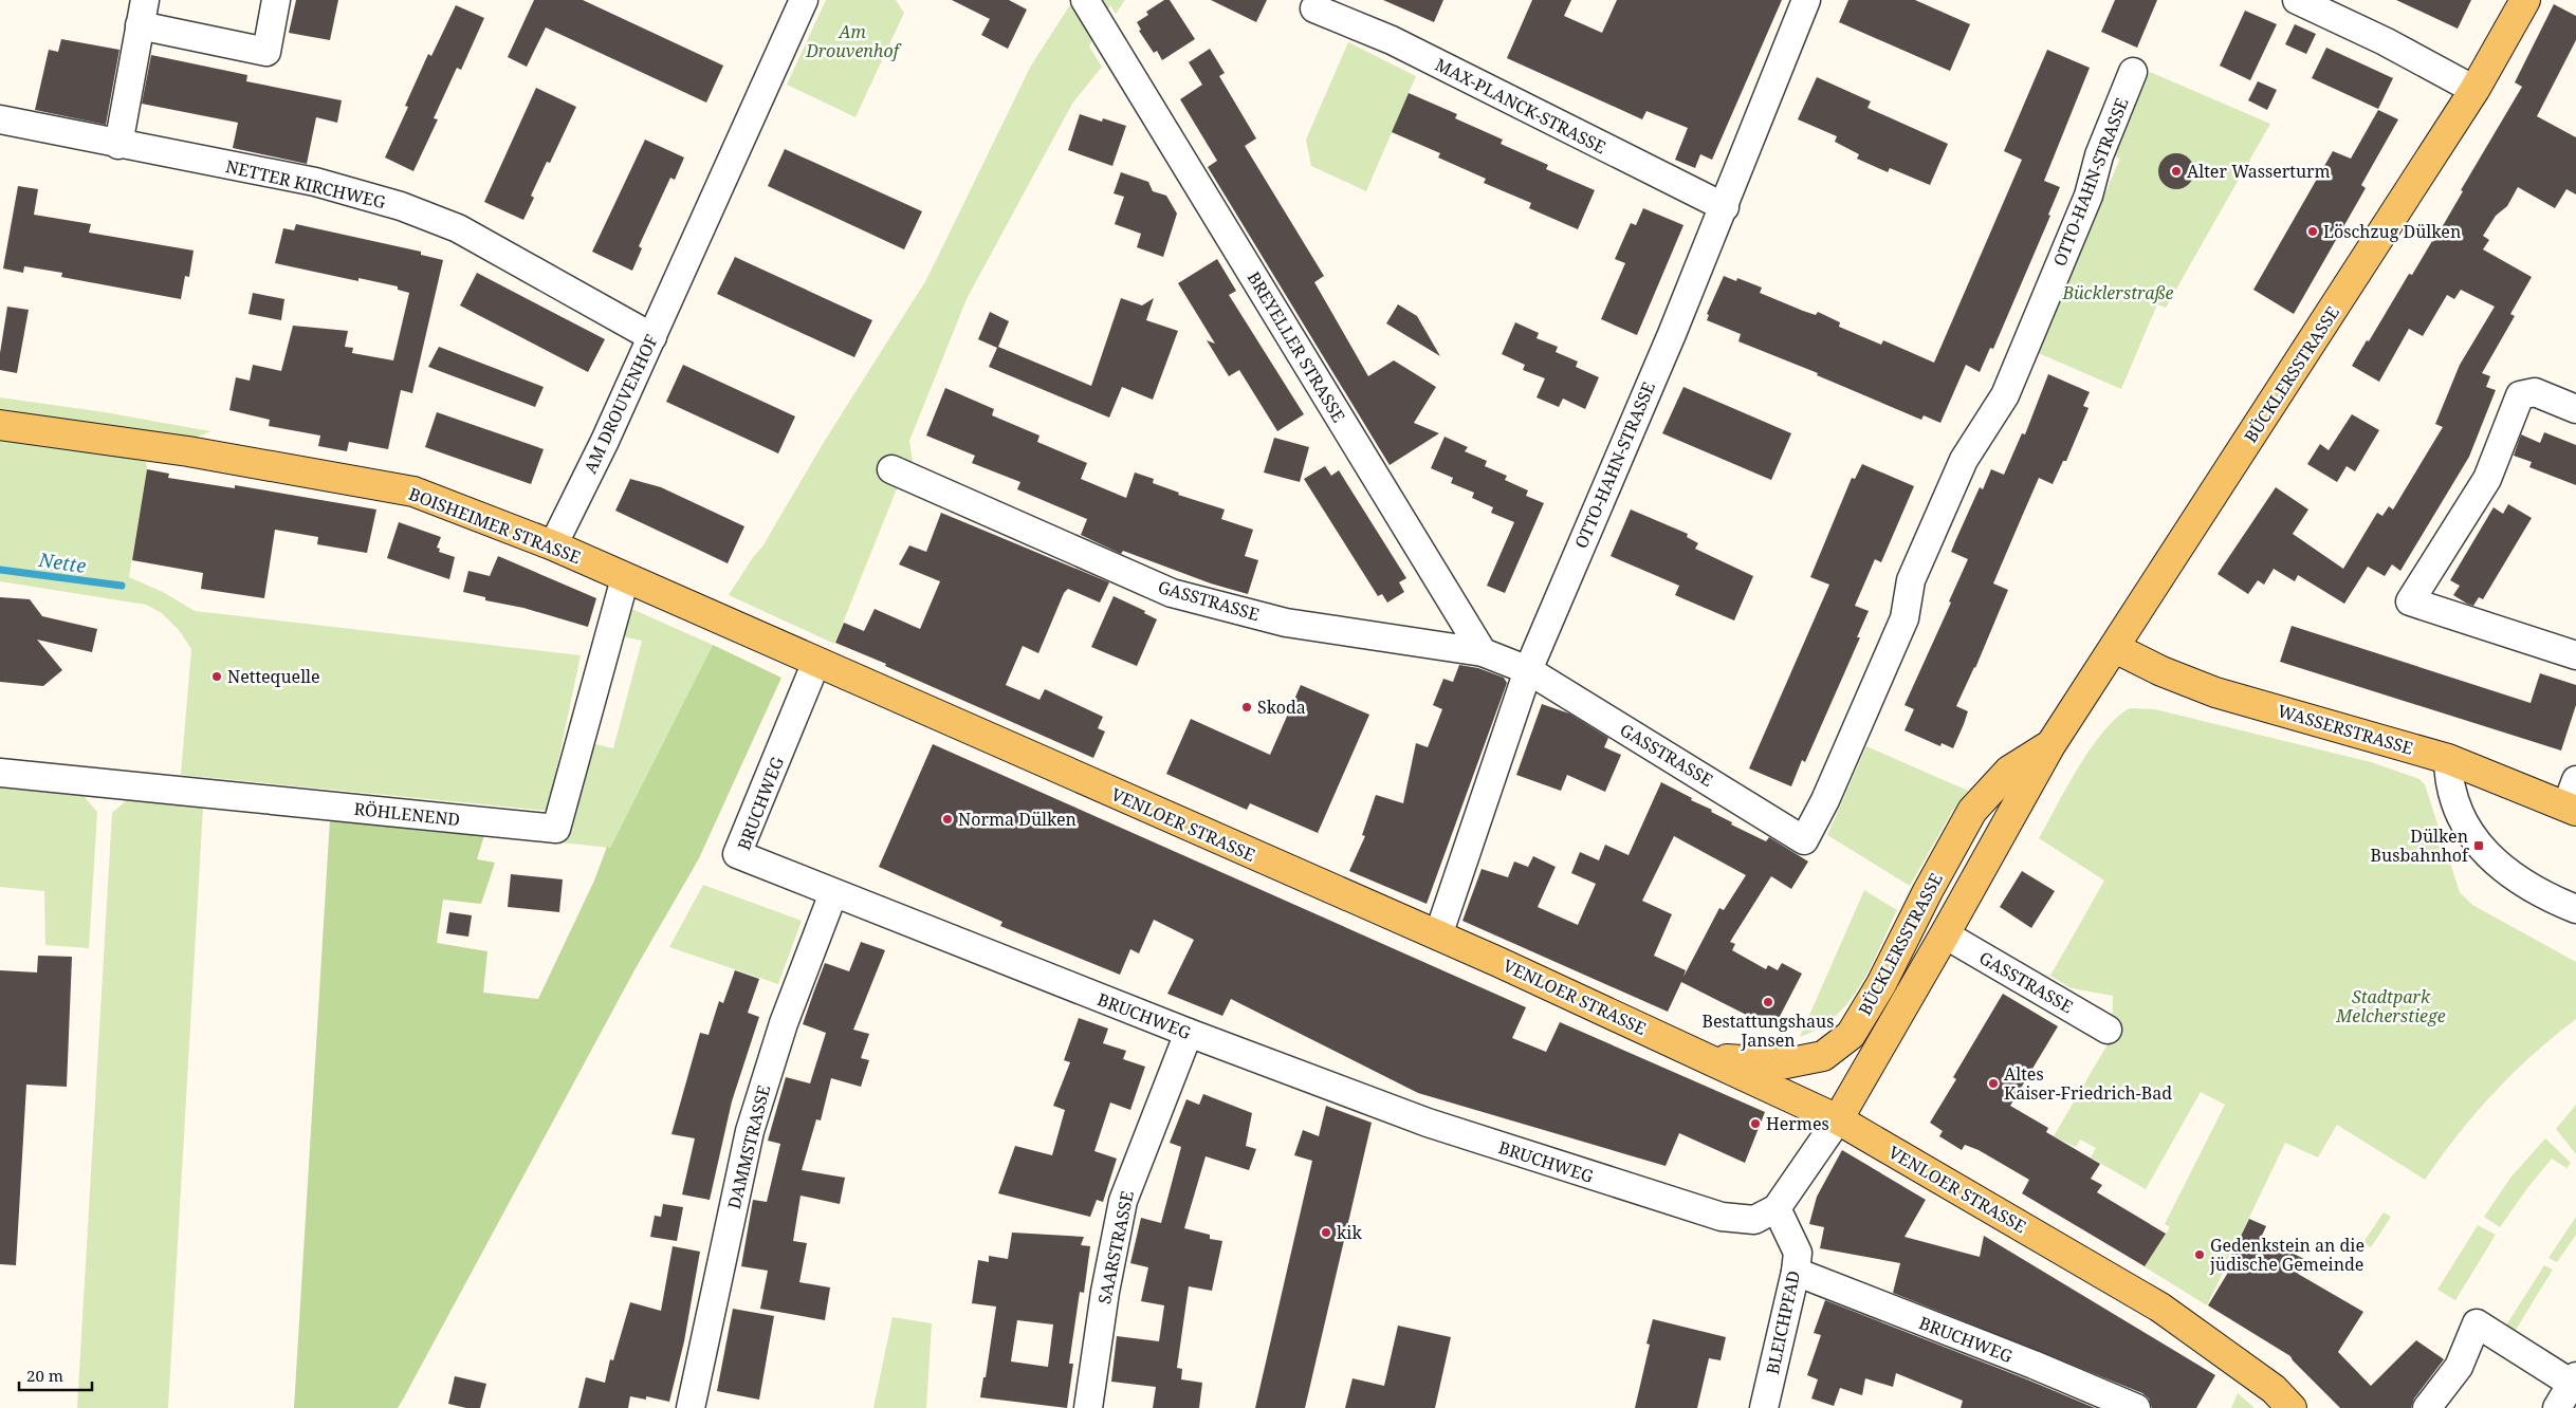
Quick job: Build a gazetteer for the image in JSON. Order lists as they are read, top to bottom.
{
  "streets": {
    "main road": [
      "BÜCKLERSSTRASSE",
      "BOISHEIMER STRASSE",
      "WASSERSTRASSE",
      "VENLOER STRASSE"
    ],
    "street": [
      "MAX-PLANCK-STRASSE",
      "OTTO-HAHN-STRASSE",
      "NETTER KIRCHWEG",
      "BREYELLER STRASSE",
      "AM DROUVENHOF",
      "GASSTRASSE",
      "BRUCHWEG",
      "RÖHLENEND",
      "DAMMSTRASSE",
      "SAARSTRASSE",
      "BLEICHPFAD"
    ]
  },
  "crossings": [
    ["MAX-PLANCK-STRASSE", "OTTO-HAHN-STRASSE"],
    ["OTTO-HAHN-STRASSE", "GASSTRASSE"],
    ["OTTO-HAHN-STRASSE", "VENLOER STRASSE"],
    ["NETTER KIRCHWEG", "AM DROUVENHOF"],
    ["BREYELLER STRASSE", "GASSTRASSE"],
    ["BÜCKLERSSTRASSE", "GASSTRASSE"],
    ["BÜCKLERSSTRASSE", "WASSERSTRASSE"],
    ["BÜCKLERSSTRASSE", "VENLOER STRASSE"],
    ["AM DROUVENHOF", "BOISHEIMER STRASSE"],
    ["BOISHEIMER STRASSE", "BRUCHWEG"],
    ["BOISHEIMER STRASSE", "RÖHLENEND"],
    ["BOISHEIMER STRASSE", "VENLOER STRASSE"],
    ["BRUCHWEG", "VENLOER STRASSE"],
    ["BRUCHWEG", "DAMMSTRASSE"],
    ["BRUCHWEG", "SAARSTRASSE"],
    ["BRUCHWEG", "BLEICHPFAD"]
  ],
  "water": ["Nette"],
  "parks": ["Am Drouvenhof", "Bücklerstraße", "Stadtpark Melcherstiege"],
  "places": {
    "other": [
      "Alter Wasserturm",
      "Löschzug Dülken",
      "Nettequelle",
      "Skoda",
      "Norma Dülken",
      "Bestattungshaus Jansen",
      "Altes Kaiser-Friedrich-Bad",
      "Hermes",
      "kik",
      "Gedenkstein an die jüdische Gemeinde"
    ],
    "transit": ["Dülken Busbahnhof"]
  },
  "scale_bar": "20 m"
}
